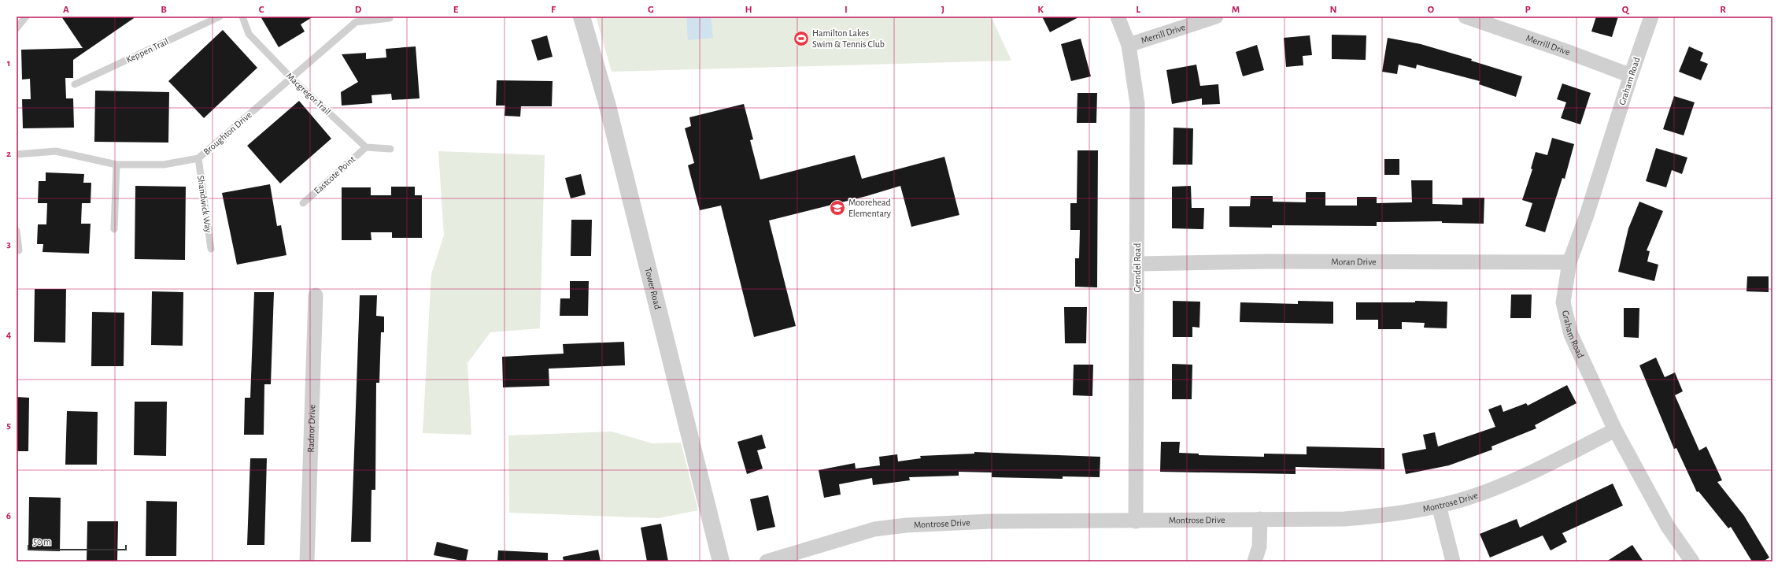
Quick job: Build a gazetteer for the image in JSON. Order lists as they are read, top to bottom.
{
  "streets": {
    "street": [
      "Merrill Drive",
      "Graham Road",
      "Moran Drive",
      "Grendel Road",
      "Tower Road",
      "Radnor Drive",
      "Montrose Drive"
    ],
    "lane": [
      "Keppen Trail",
      "Macgregor Trail",
      "Broughton Drive",
      "Eastcote Point",
      "Shandwick Way"
    ]
  },
  "crossings": [
    ["Merrill Drive", "Graham Road"],
    ["Merrill Drive", "Grendel Road"],
    ["Graham Road", "Moran Drive"],
    ["Graham Road", "Montrose Drive"],
    ["Macgregor Trail", "Broughton Drive"],
    ["Macgregor Trail", "Eastcote Point"],
    ["Broughton Drive", "Shandwick Way"],
    ["Moran Drive", "Grendel Road"],
    ["Grendel Road", "Montrose Drive"]
  ],
  "places": {
    "sports": ["Hamilton Lakes Swim & Tennis Club"],
    "school or university": ["Moorehead Elementary"]
  },
  "scale_bar": "50 m",
  "grid": {
    "columns": [
      "A",
      "B",
      "C",
      "D",
      "E",
      "F",
      "G",
      "H",
      "I",
      "J",
      "K",
      "L",
      "M",
      "N",
      "O",
      "P",
      "Q",
      "R"
    ],
    "rows": [
      "1",
      "2",
      "3",
      "4",
      "5",
      "6"
    ]
  }
}
